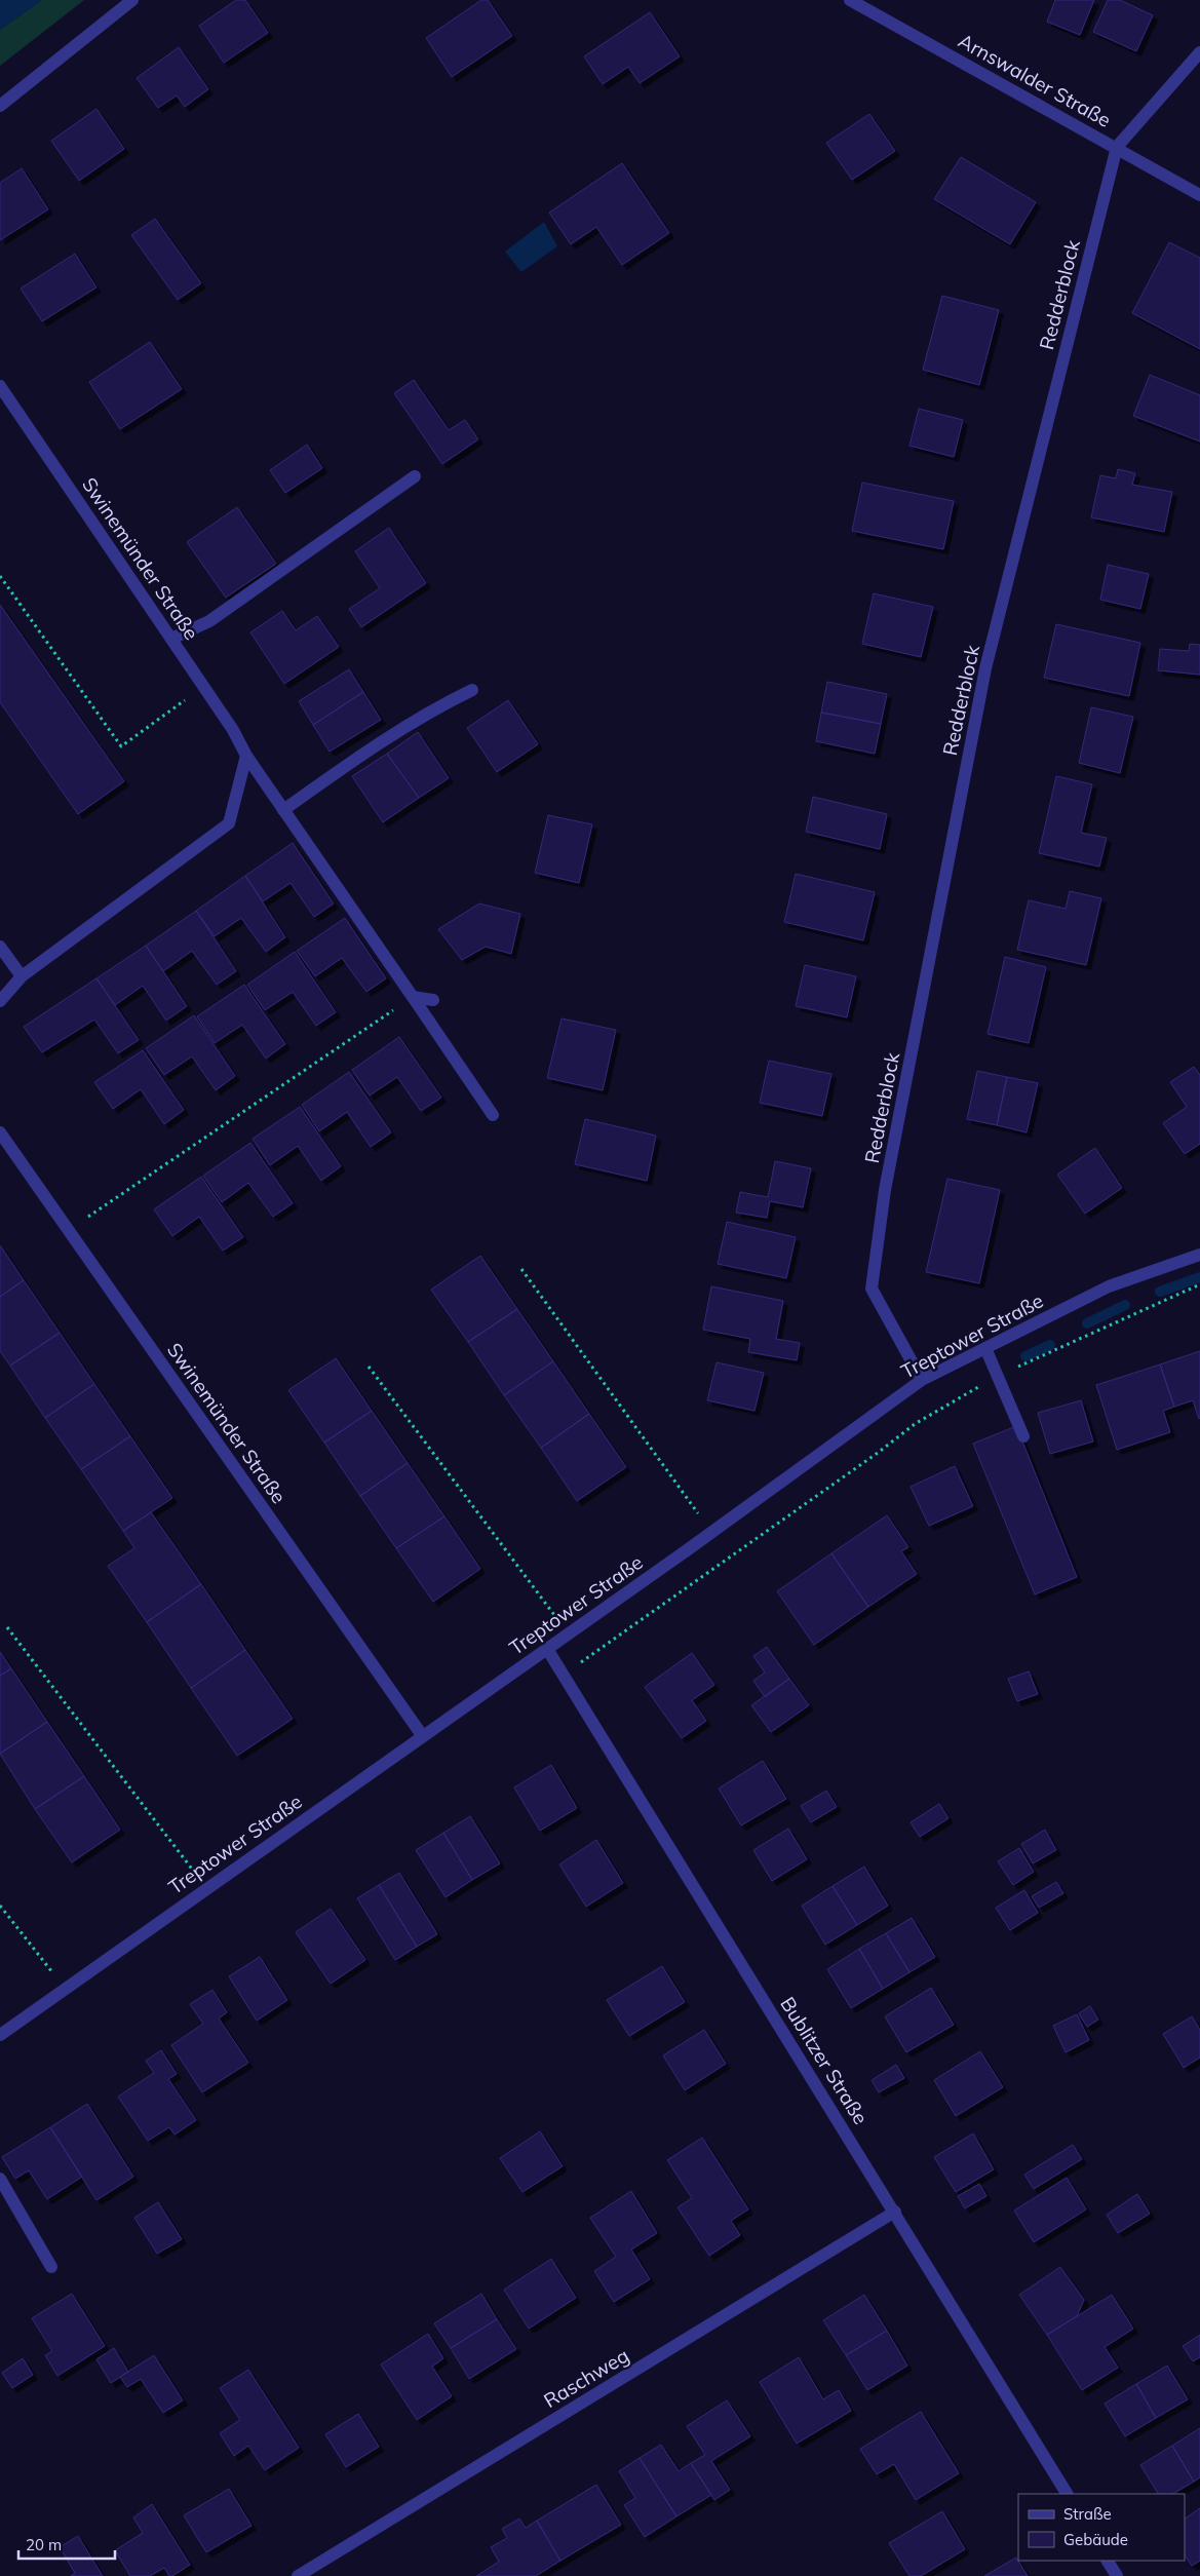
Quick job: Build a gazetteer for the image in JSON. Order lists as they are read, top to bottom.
{
  "streets": {
    "street": [
      "Arnswalder Straße",
      "Redderblock",
      "Swinemünder Straße",
      "Treptower Straße",
      "Bublitzer Straße",
      "Raschweg"
    ]
  },
  "crossings": [
    ["Arnswalder Straße", "Redderblock"],
    ["Redderblock", "Treptower Straße"],
    ["Swinemünder Straße", "Treptower Straße"],
    ["Treptower Straße", "Bublitzer Straße"],
    ["Bublitzer Straße", "Raschweg"]
  ],
  "legend": ["Straße", "Gebäude"],
  "scale_bar": "20 m"
}
